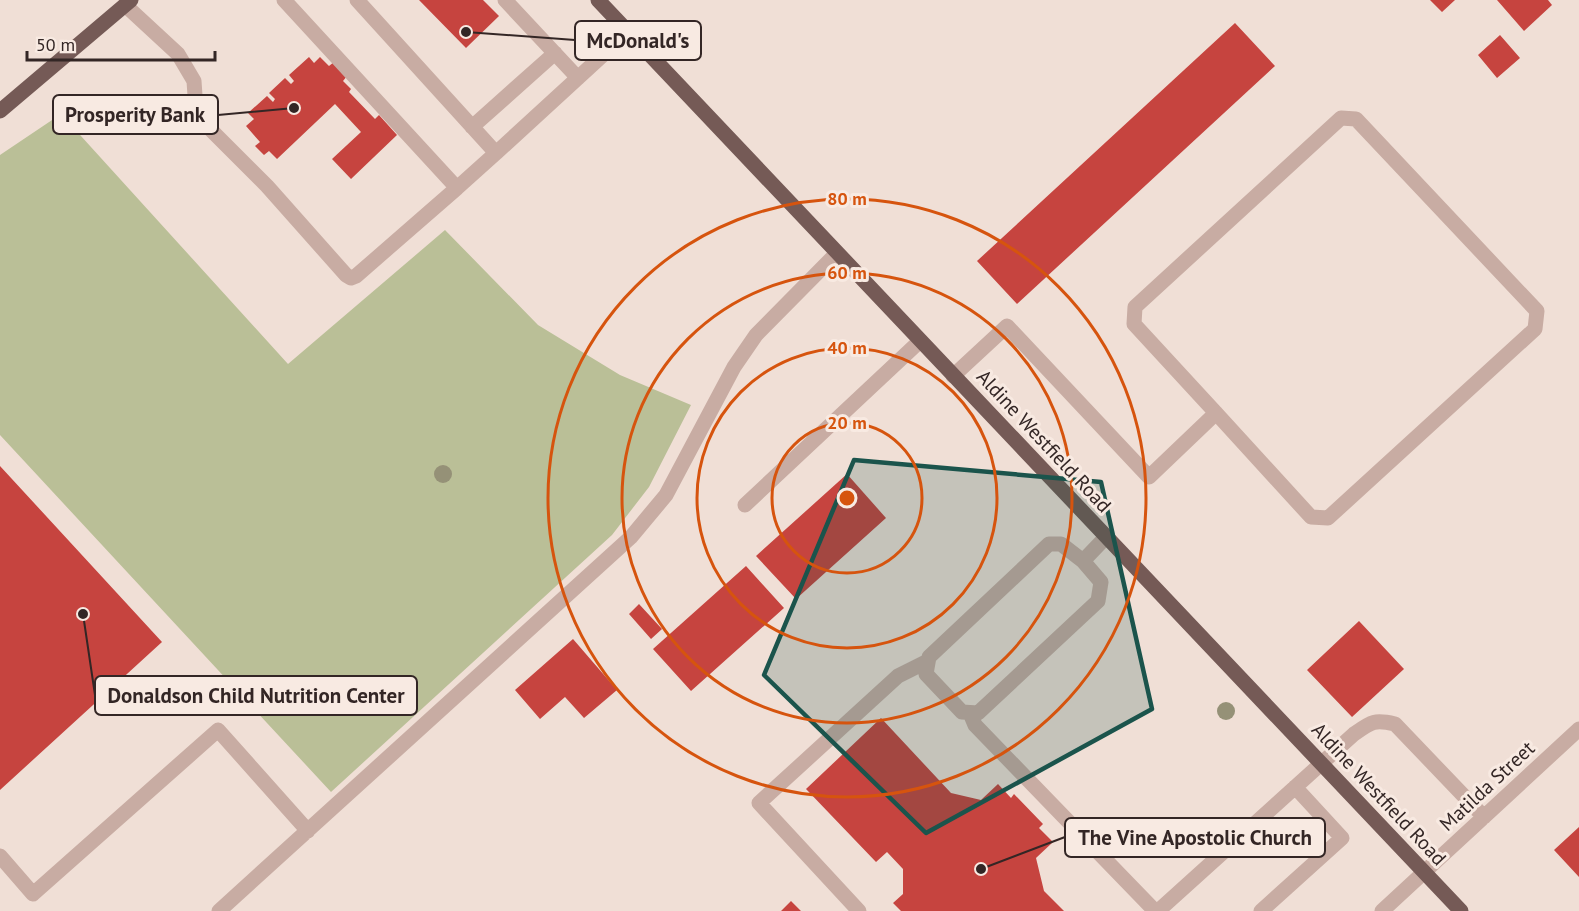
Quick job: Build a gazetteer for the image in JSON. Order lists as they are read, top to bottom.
{
  "streets": {
    "main road": ["Aldine Westfield Road"],
    "street": ["Matilda Street"]
  },
  "crossings": [
    ["Aldine Westfield Road", "Matilda Street"]
  ],
  "places": [
    "McDonald's",
    "Prosperity Bank",
    "Donaldson Child Nutrition Center",
    "The Vine Apostolic Church"
  ],
  "scale_bar": "50 m",
  "rings": [
    "80 m",
    "60 m",
    "40 m",
    "20 m"
  ]
}
